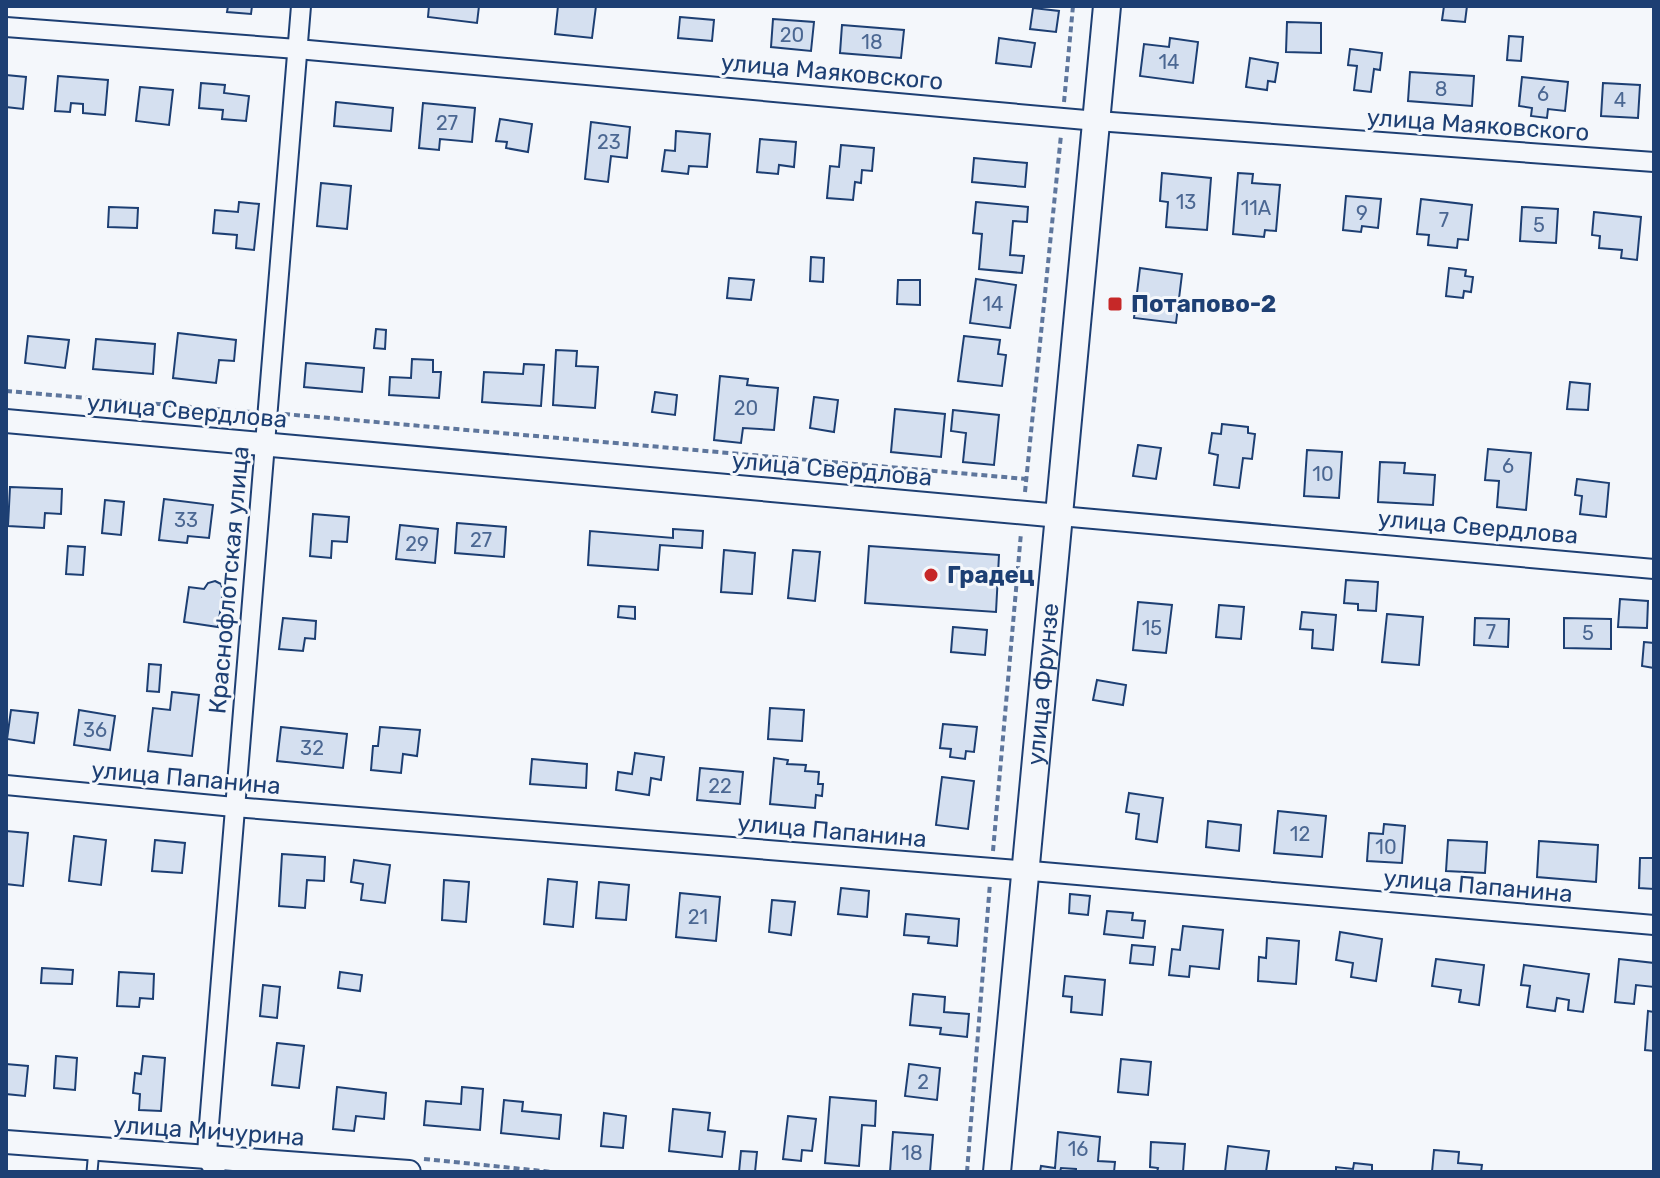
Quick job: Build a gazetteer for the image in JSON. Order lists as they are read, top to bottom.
{
  "streets": {
    "main road": ["улица Фрунзе"],
    "street": [
      "улица Маяковского",
      "улица Свердлова",
      "Краснофлотская улица",
      "улица Папанина",
      "улица Мичурина"
    ]
  },
  "crossings": [
    ["улица Маяковского", "Краснофлотская улица"],
    ["улица Маяковского", "улица Фрунзе"],
    ["улица Свердлова", "Краснофлотская улица"],
    ["улица Свердлова", "улица Фрунзе"],
    ["Краснофлотская улица", "улица Папанина"],
    ["Краснофлотская улица", "улица Мичурина"],
    ["улица Фрунзе", "улица Папанина"]
  ],
  "places": {
    "transit": ["Потапово-2"],
    "other": ["Градец"]
  },
  "house_numbers": [
    "20",
    "18",
    "14",
    "8",
    "6",
    "4",
    "27",
    "23",
    "13",
    "11А",
    "9",
    "7",
    "5",
    "14",
    "20",
    "6",
    "10",
    "33",
    "27",
    "29",
    "15",
    "7",
    "5",
    "36",
    "32",
    "22",
    "12",
    "10",
    "21",
    "2",
    "16",
    "18"
  ]
}
